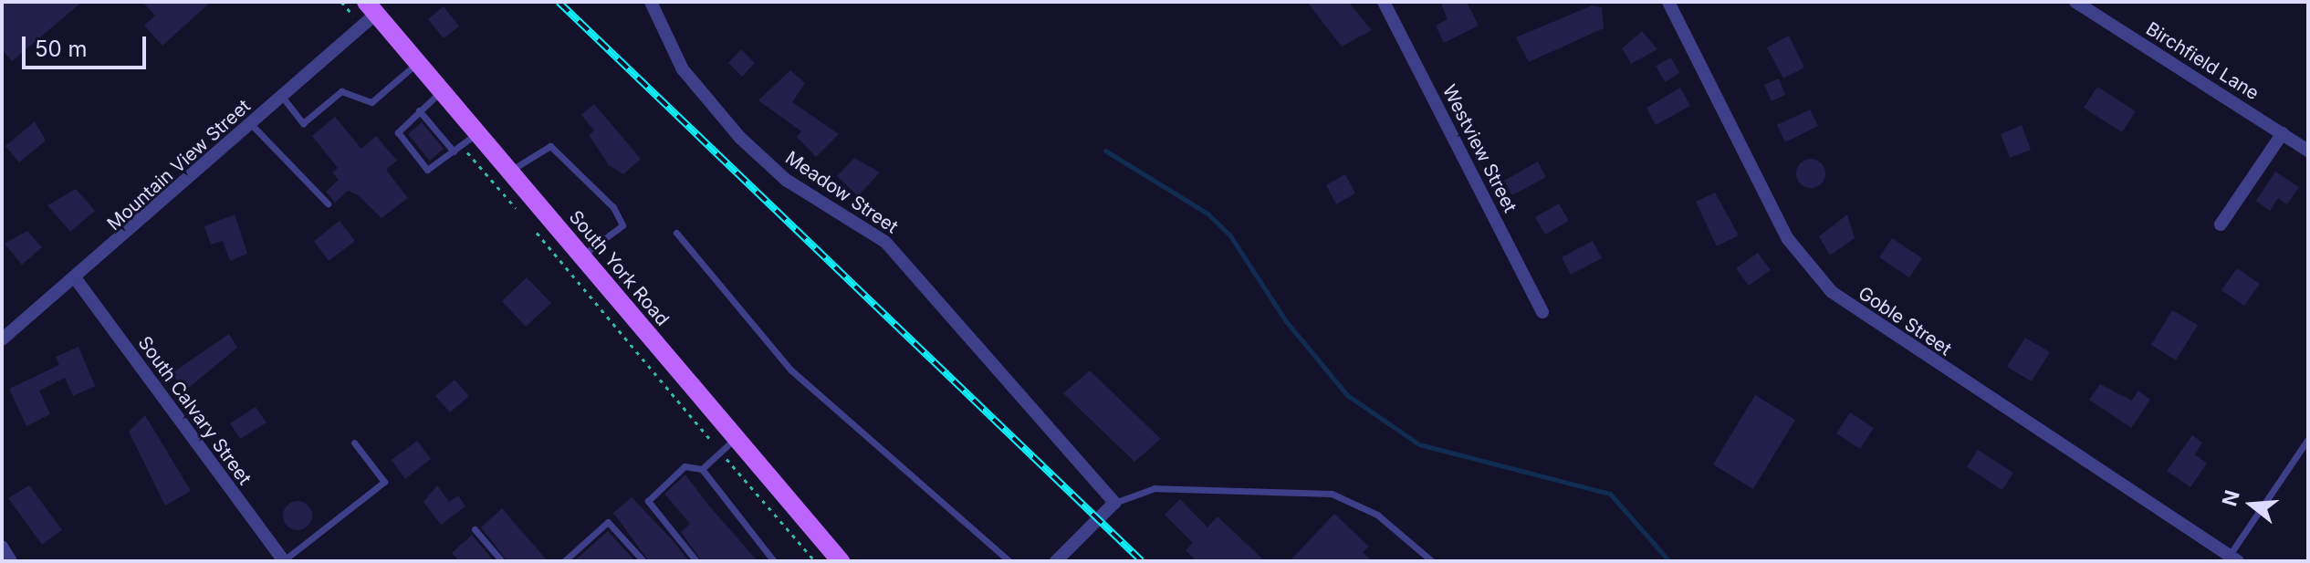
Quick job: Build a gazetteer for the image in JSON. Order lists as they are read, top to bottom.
{
  "streets": {
    "main road": ["South York Road"],
    "street": [
      "Birchfield Lane",
      "Westview Street",
      "Mountain View Street",
      "Meadow Street",
      "Goble Street",
      "South Calvary Street"
    ]
  },
  "crossings": [
    ["Mountain View Street", "South York Road"],
    ["Mountain View Street", "South Calvary Street"]
  ],
  "scale_bar": "50 m",
  "north": "left"
}
